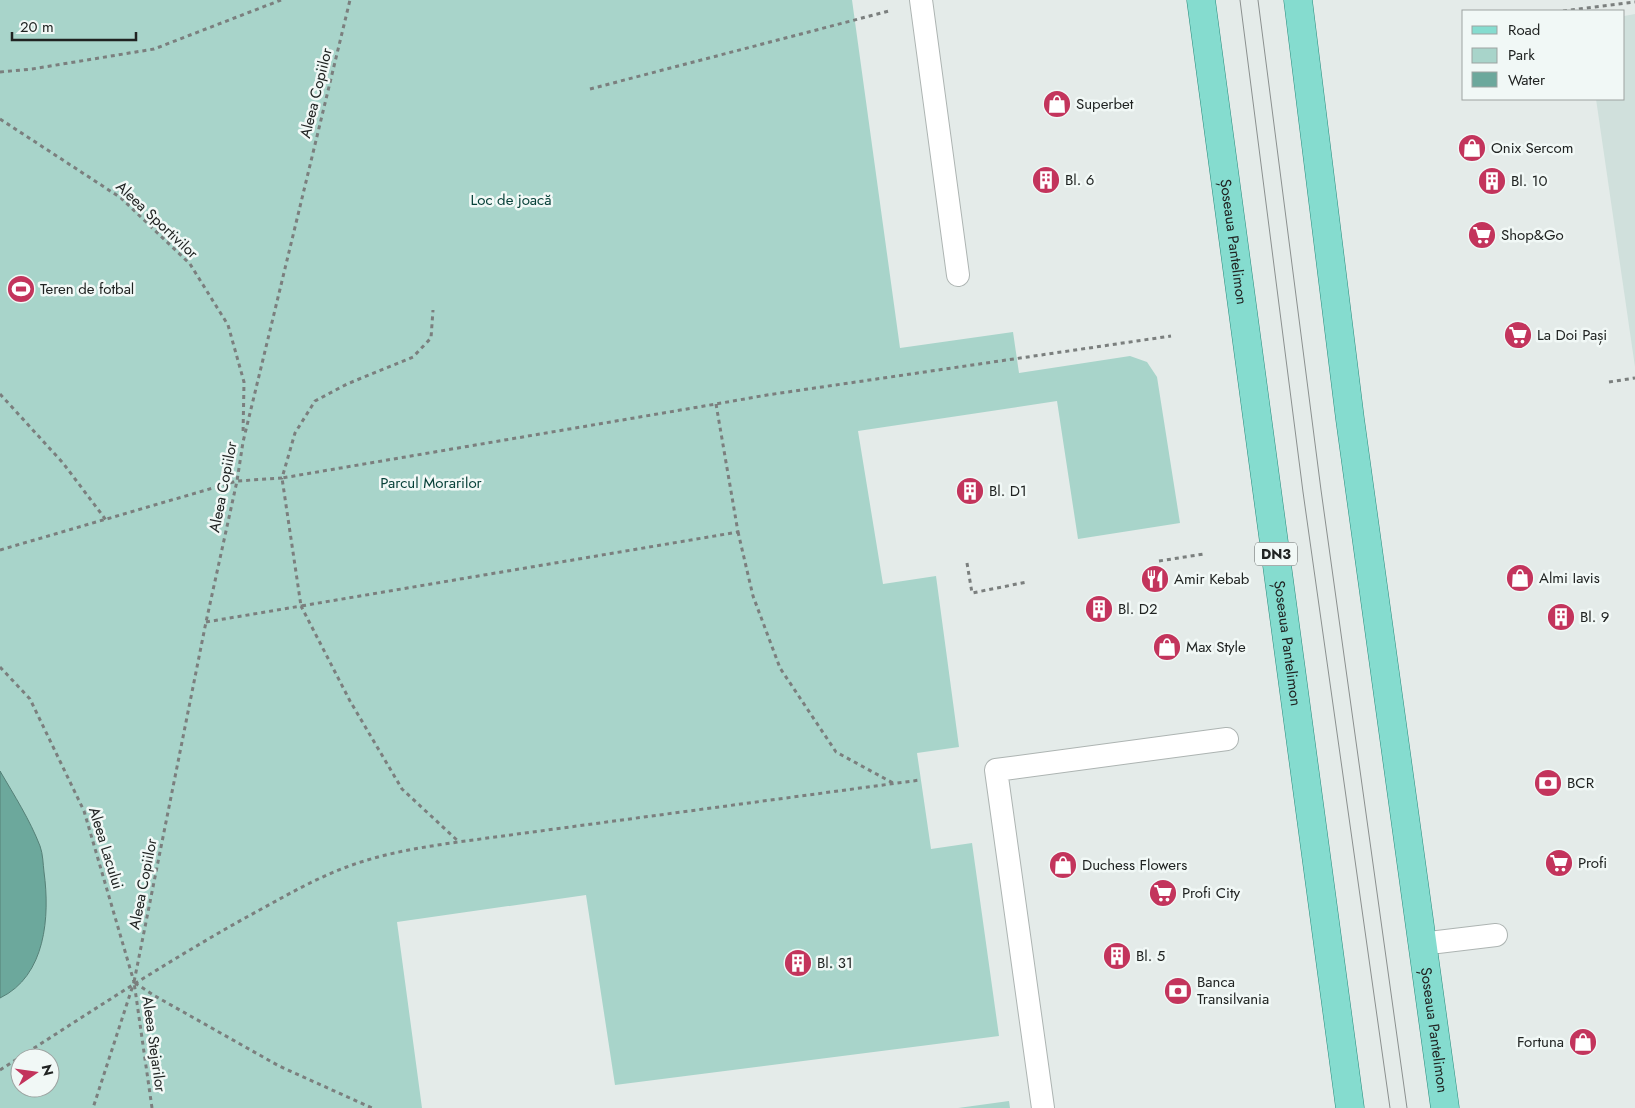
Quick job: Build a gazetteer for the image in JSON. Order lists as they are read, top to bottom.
{
  "streets": {
    "main road": ["Șoseaua Pantelimon", "DN3"],
    "path": [
      "Aleea Copiilor",
      "Aleea Sportivilor",
      "Aleea Lacului",
      "Aleea Stejarilor"
    ]
  },
  "crossings": [
    ["Aleea Copiilor", "Aleea Sportivilor"],
    ["Aleea Copiilor", "Aleea Lacului"],
    ["Aleea Copiilor", "Aleea Stejarilor"],
    ["Aleea Lacului", "Aleea Stejarilor"]
  ],
  "parks": ["Loc de joacă", "Parcul Morarilor"],
  "places": {
    "shop": [
      "Superbet",
      "Onix Sercom",
      "Almi Iavis",
      "Max Style",
      "Duchess Flowers",
      "Fortuna"
    ],
    "building": [
      "Bl. 6",
      "Bl. 10",
      "Bl. D1",
      "Bl. D2",
      "Bl. 9",
      "Bl. 5",
      "Bl. 31"
    ],
    "supermarket": [
      "Shop&Go",
      "La Doi Pași",
      "Profi",
      "Profi City"
    ],
    "sports": ["Teren de fotbal"],
    "restaurant": ["Amir Kebab"],
    "bank": ["BCR", "Banca Transilvania"]
  },
  "legend": ["Road", "Park", "Water"],
  "scale_bar": "20 m",
  "north": "right"
}
